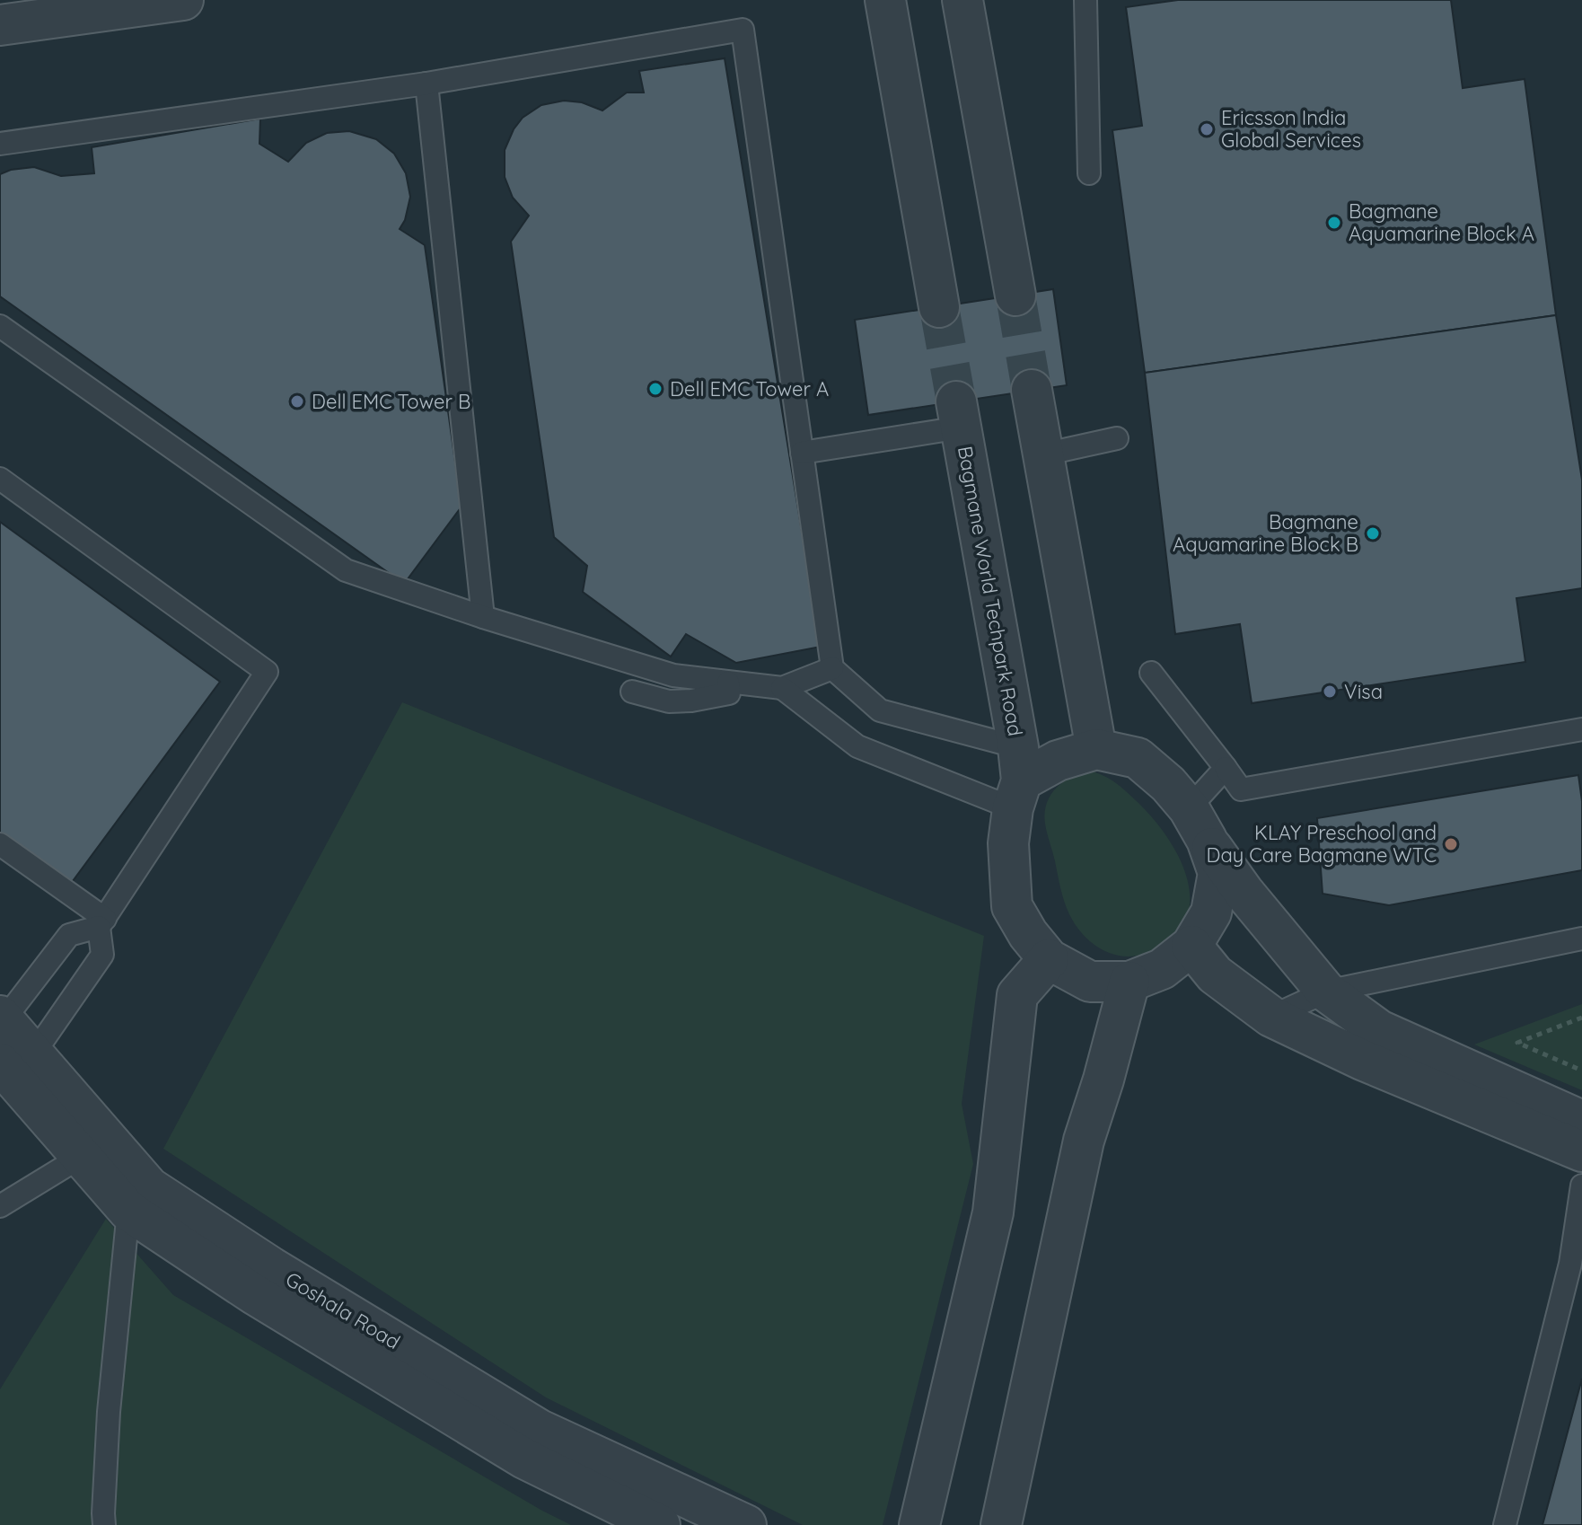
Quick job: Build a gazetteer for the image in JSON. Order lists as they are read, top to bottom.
{
  "streets": {
    "street": ["Bagmane World Techpark Road", "Goshala Road"]
  },
  "places": [
    "Ericsson India Global Services",
    "Bagmane Aquamarine Block A",
    "Dell EMC Tower A",
    "Dell EMC Tower B",
    "Bagmane Aquamarine Block B",
    "Visa",
    "KLAY Preschool and Day Care Bagmane WTC"
  ]
}
